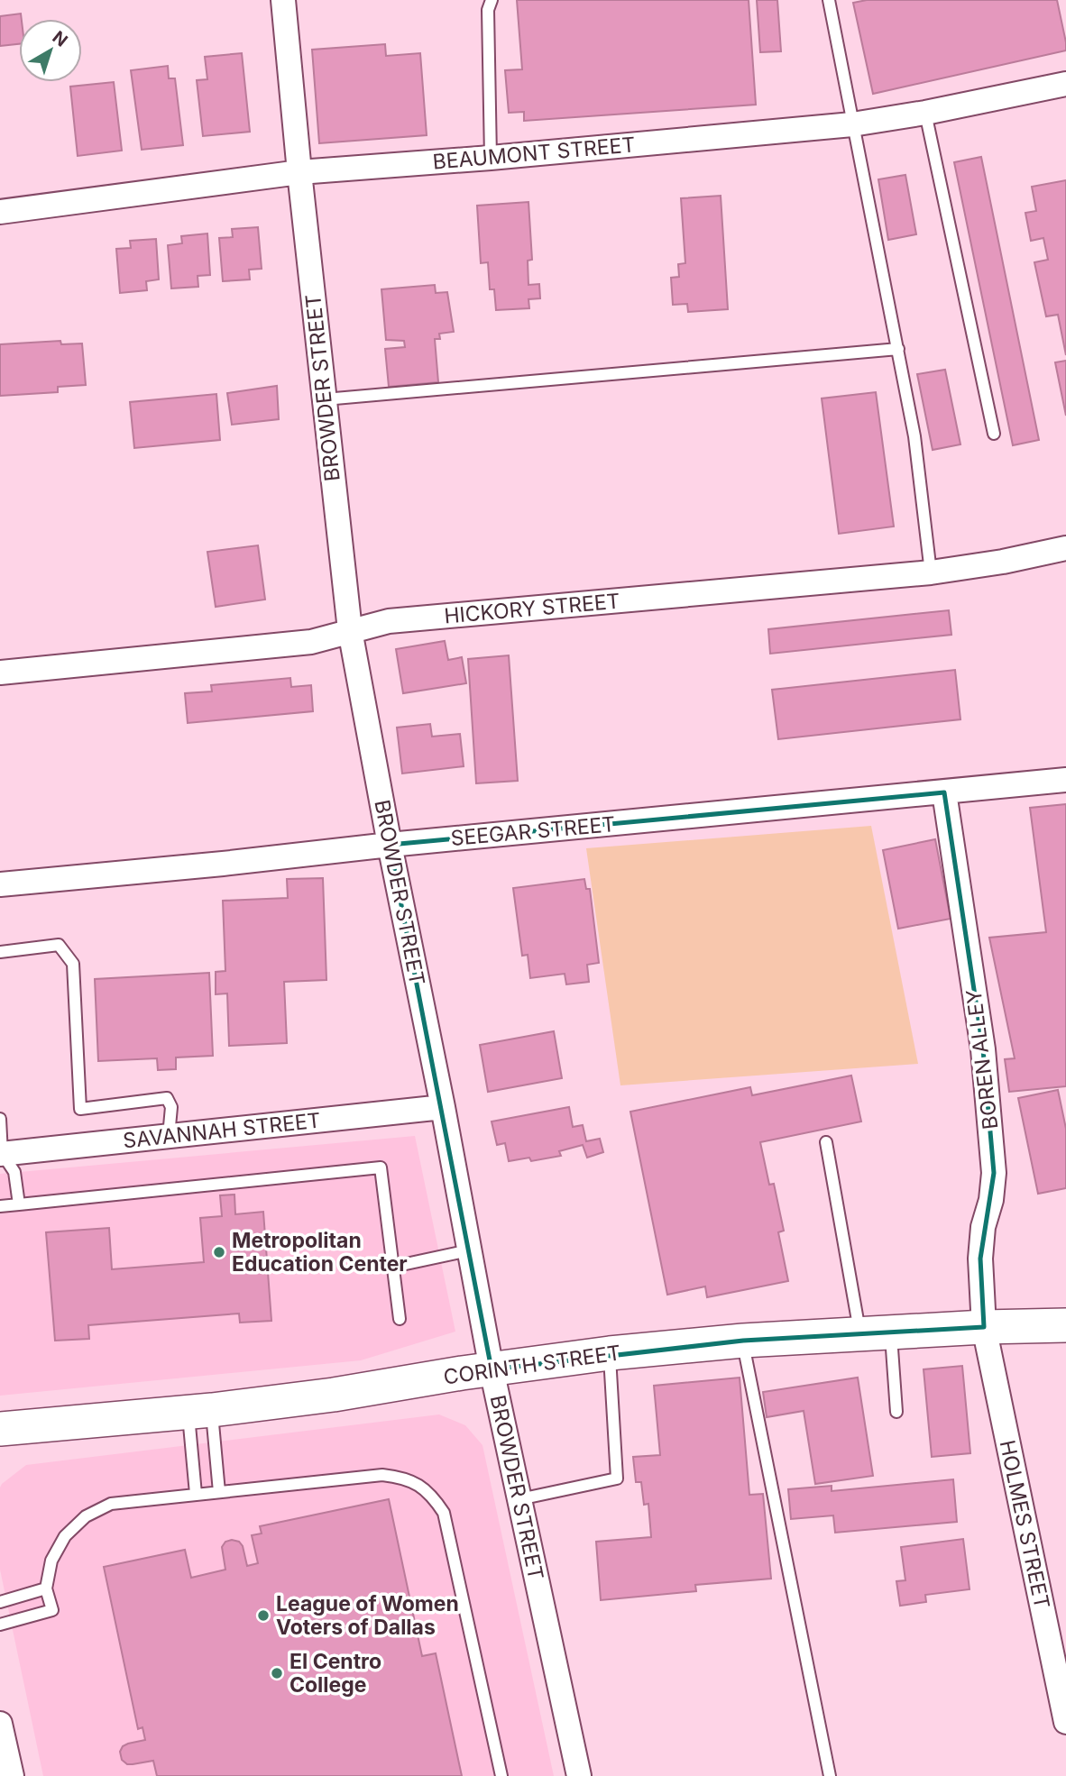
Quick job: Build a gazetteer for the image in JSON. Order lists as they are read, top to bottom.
{
  "streets": {
    "main road": ["CORINTH STREET"],
    "street": [
      "BEAUMONT STREET",
      "BROWDER STREET",
      "HICKORY STREET",
      "SEEGAR STREET",
      "BOREN ALLEY",
      "SAVANNAH STREET",
      "HOLMES STREET"
    ]
  },
  "crossings": [
    ["BEAUMONT STREET", "BROWDER STREET"],
    ["BROWDER STREET", "HICKORY STREET"],
    ["BROWDER STREET", "SEEGAR STREET"],
    ["BROWDER STREET", "SAVANNAH STREET"],
    ["BROWDER STREET", "CORINTH STREET"],
    ["SEEGAR STREET", "BOREN ALLEY"],
    ["BOREN ALLEY", "CORINTH STREET"],
    ["BOREN ALLEY", "HOLMES STREET"],
    ["CORINTH STREET", "HOLMES STREET"]
  ],
  "places": ["Metropolitan Education Center", "League of Women Voters of Dallas", "El Centro College"],
  "north": "top right"
}
